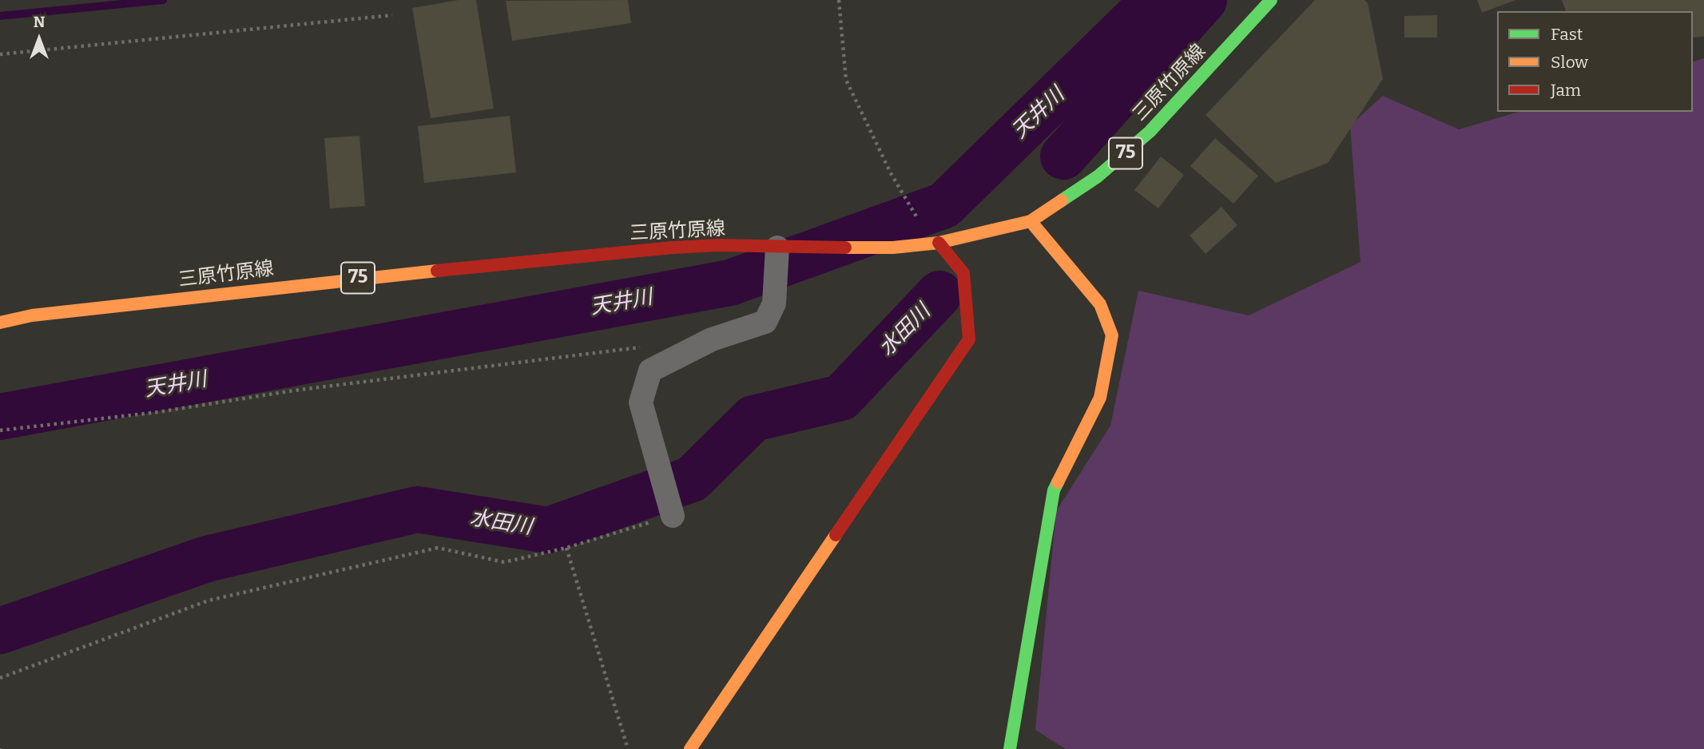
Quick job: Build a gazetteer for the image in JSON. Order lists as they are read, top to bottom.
{
  "streets": {
    "main road": ["三原竹原線", "75"]
  },
  "water": ["天井川", "水田川"],
  "legend": ["Fast", "Slow", "Jam"],
  "north": "top"
}
